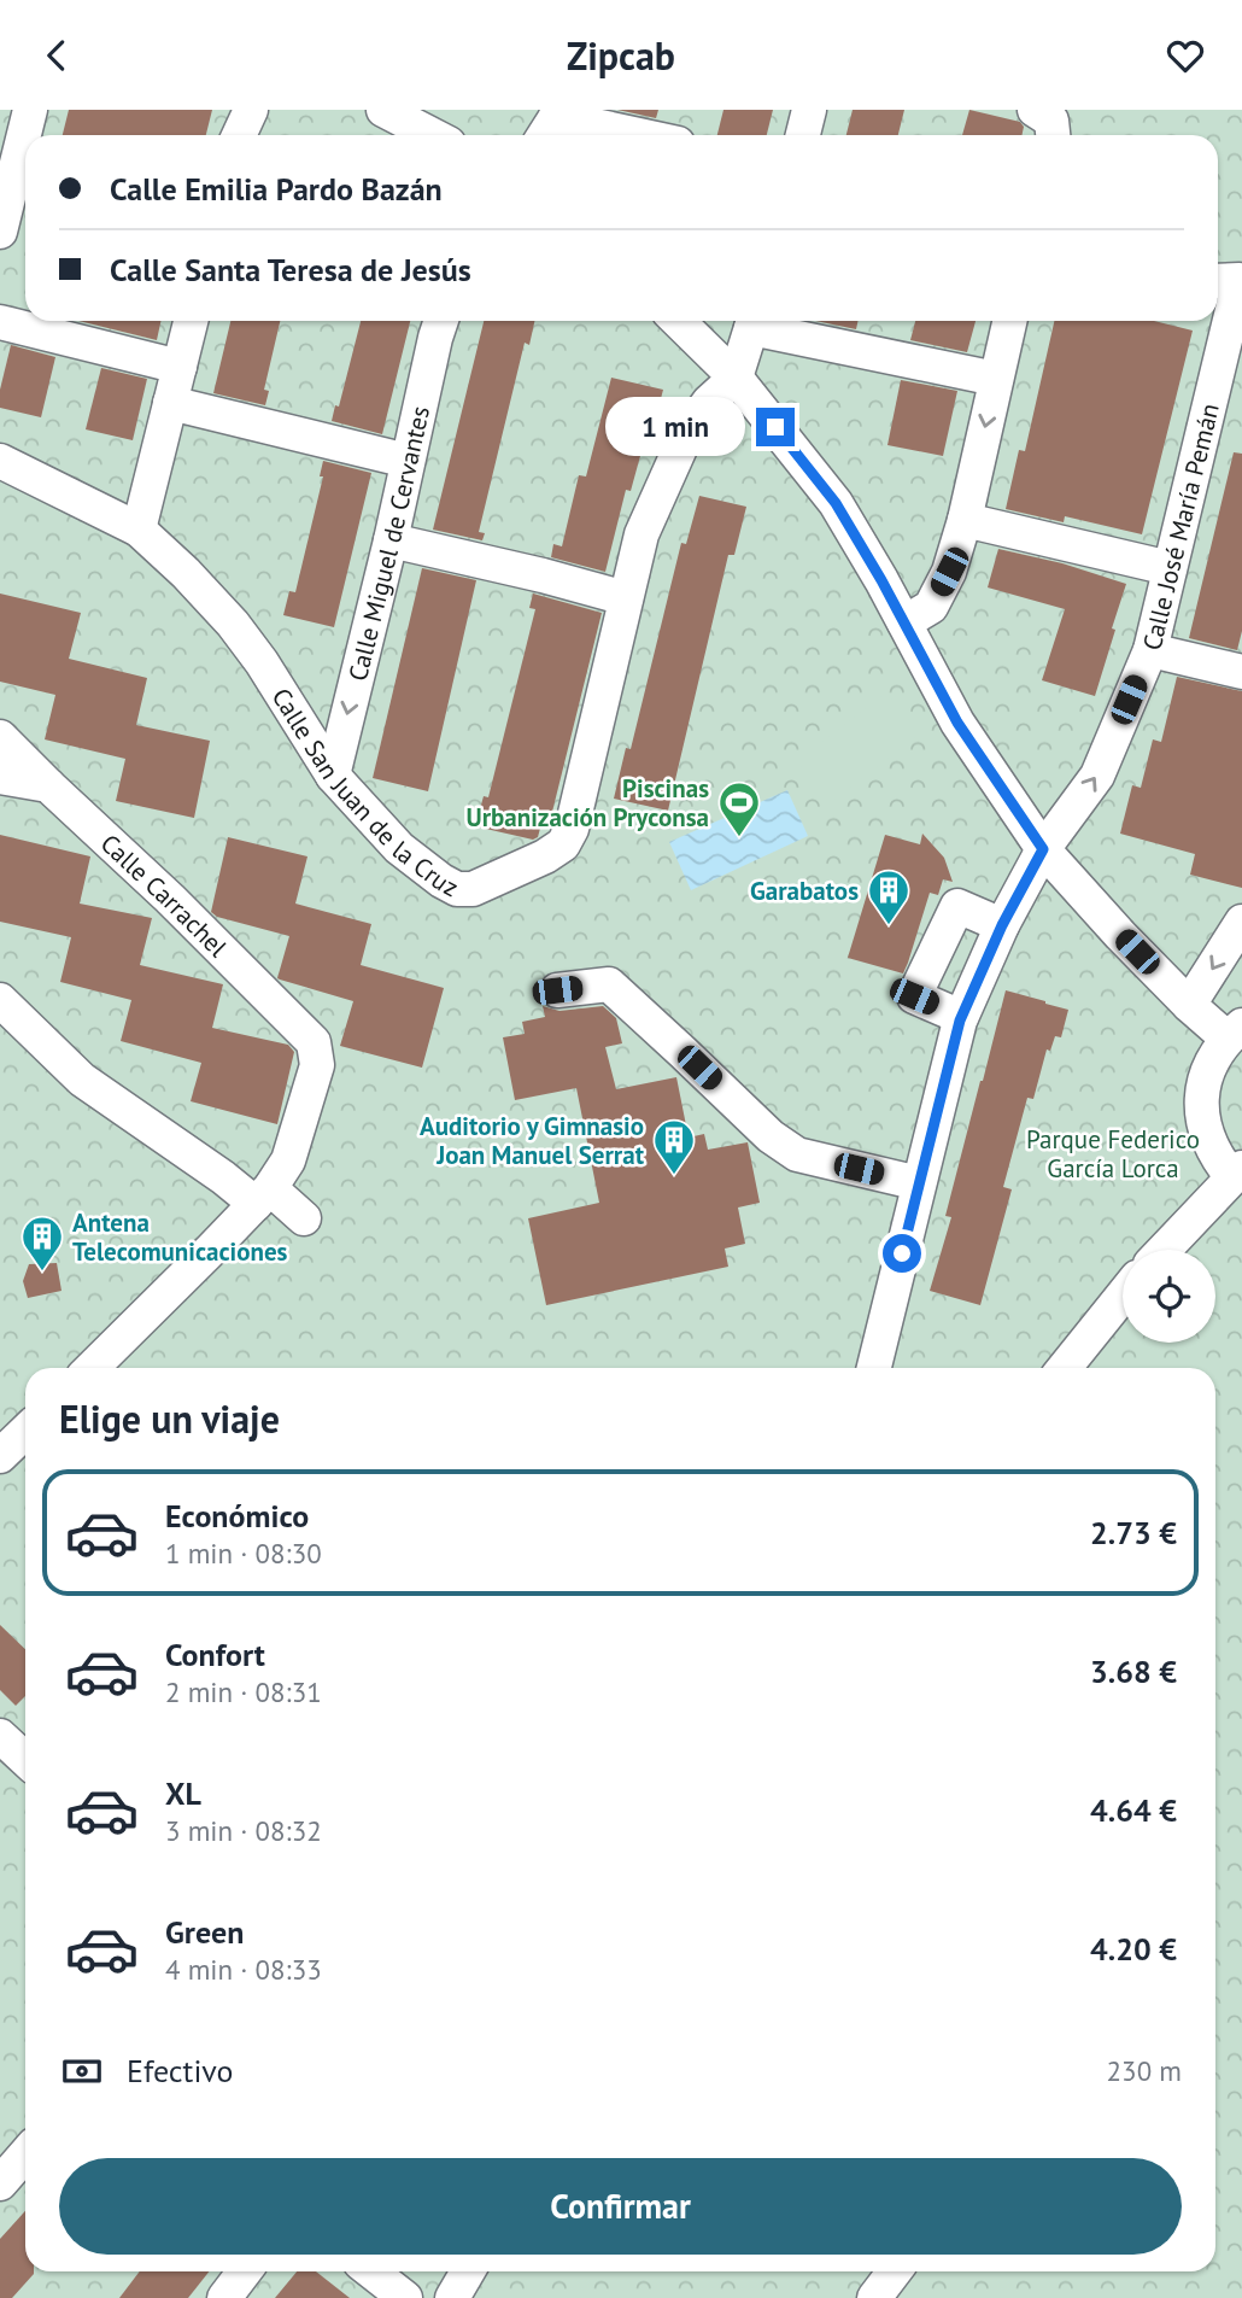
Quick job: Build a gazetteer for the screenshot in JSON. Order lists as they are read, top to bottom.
{
  "streets": {
    "street": [
      "Calle José María Pemán",
      "Calle Miguel de Cervantes",
      "Calle San Juan de la Cruz",
      "Calle Carrachel"
    ]
  },
  "crossings": [
    ["Calle Miguel de Cervantes", "Calle San Juan de la Cruz"]
  ],
  "one_way": ["Calle Miguel de Cervantes"],
  "parks": ["Parque Federico García Lorca"],
  "places": {
    "sports": ["Piscinas Urbanización Pryconsa"],
    "building": ["Garabatos", "Auditorio y Gimnasio Joan Manuel Serrat", "Antena Telecomunicaciones"]
  },
  "page": {
    "header": "Zipcab",
    "banner": ["Calle Emilia Pardo Bazán", "Calle Santa Teresa de Jesús"],
    "bubble": "1 min",
    "heading": "Elige un viaje",
    "list": [
      {
        "name": "Económico",
        "note": "1 min · 08:30",
        "value": "2.73 €"
      },
      {
        "name": "Confort",
        "note": "2 min · 08:31",
        "value": "3.68 €"
      },
      {
        "name": "XL",
        "note": "3 min · 08:32",
        "value": "4.64 €"
      },
      {
        "name": "Green",
        "note": "4 min · 08:33",
        "value": "4.20 €"
      }
    ],
    "pay": ["Efectivo", "230 m"],
    "buttons": "Confirmar"
  }
}
